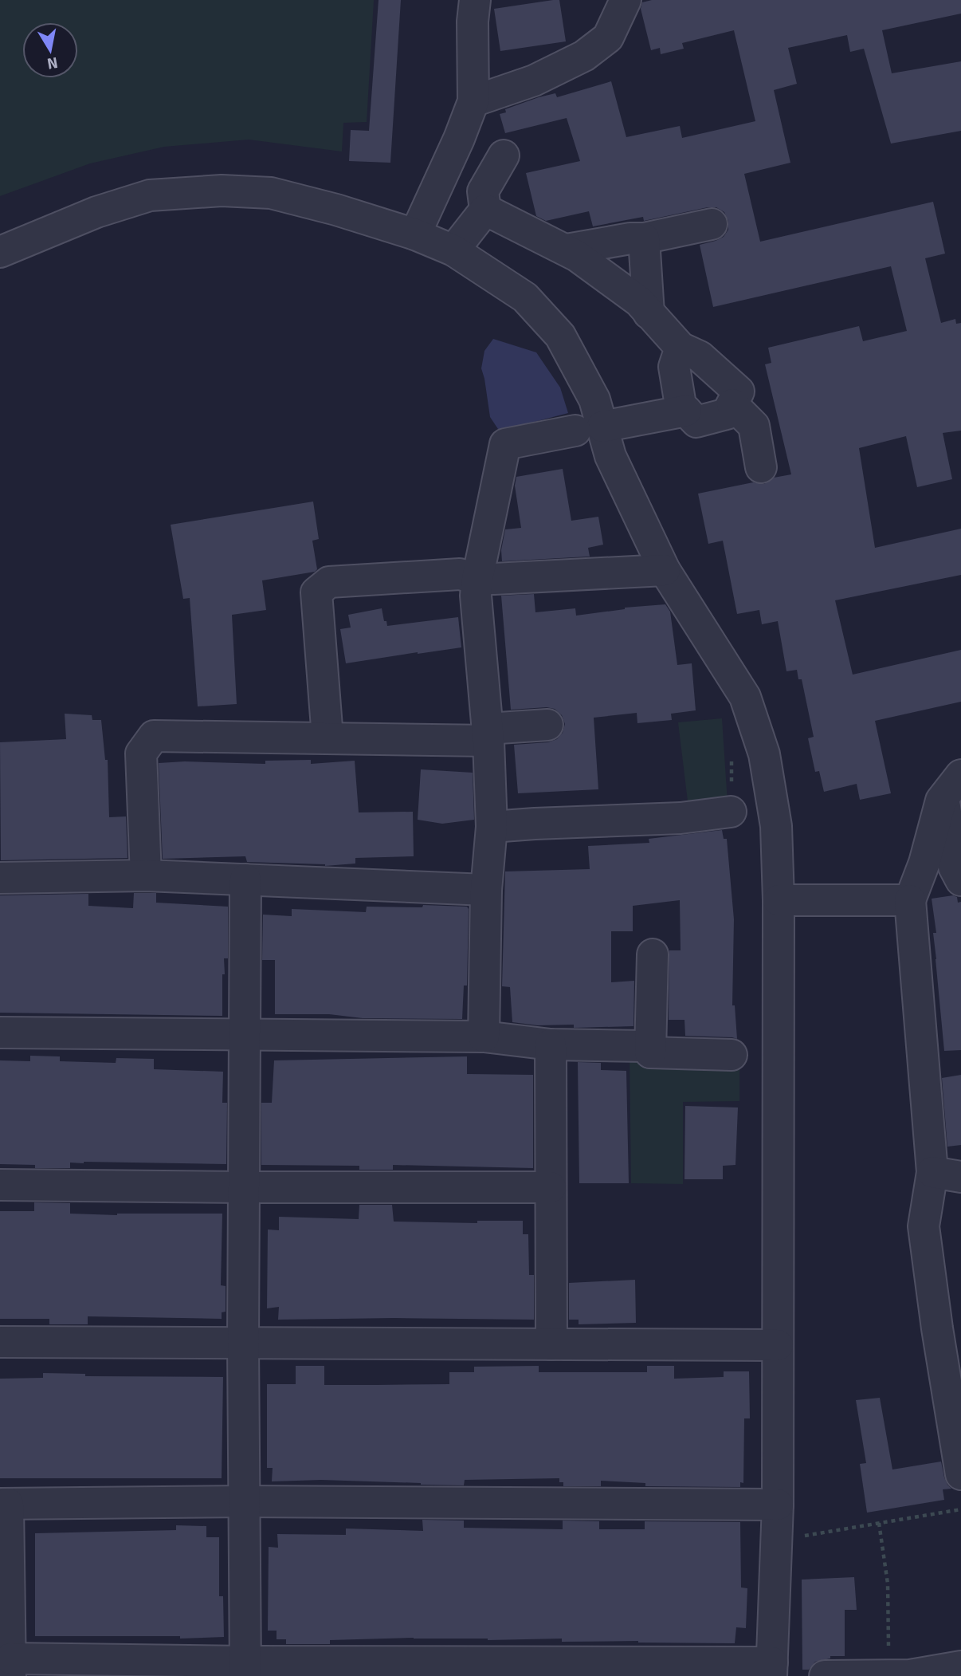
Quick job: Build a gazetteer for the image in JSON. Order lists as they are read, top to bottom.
{
  "north": "bottom"
}
